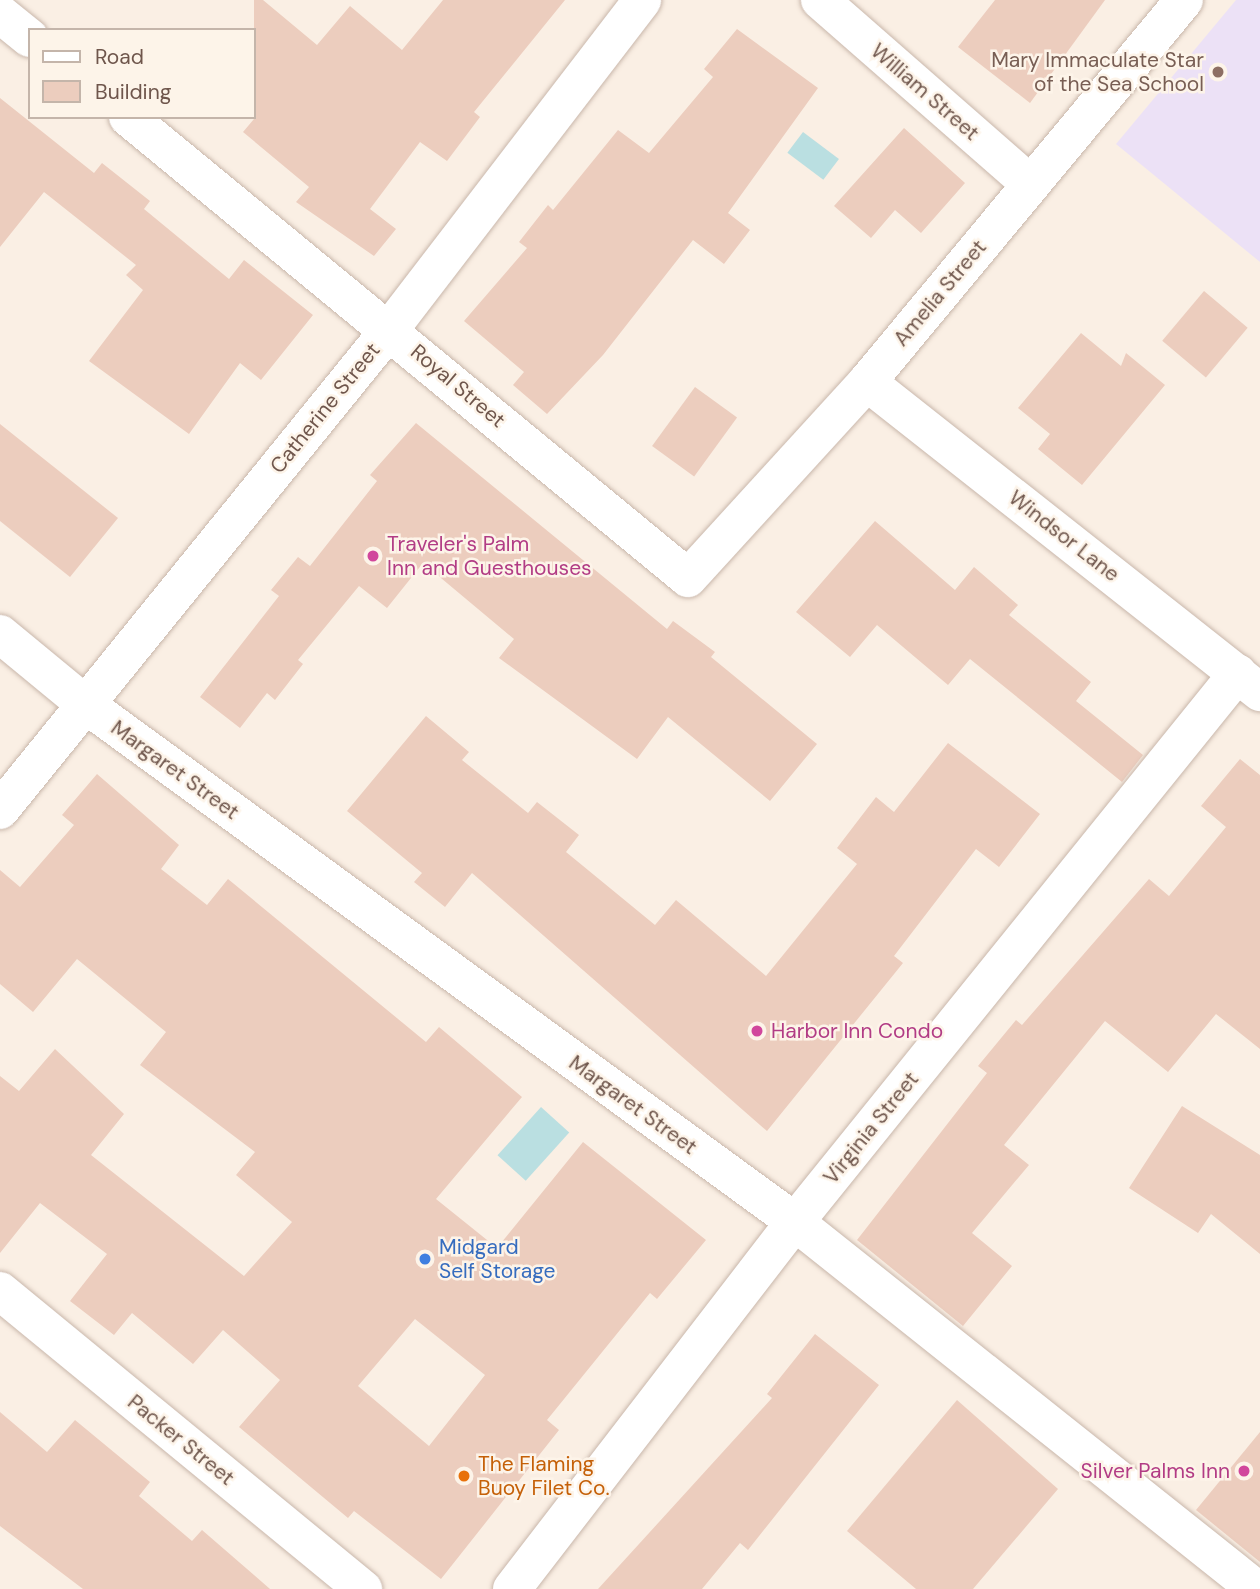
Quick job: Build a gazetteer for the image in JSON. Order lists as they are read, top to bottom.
{
  "streets": {
    "street": [
      "William Street",
      "Amelia Street",
      "Royal Street",
      "Catherine Street",
      "Windsor Lane",
      "Margaret Street",
      "Virginia Street",
      "Packer Street"
    ]
  },
  "crossings": [
    ["William Street", "Amelia Street"],
    ["Amelia Street", "Royal Street"],
    ["Amelia Street", "Windsor Lane"],
    ["Royal Street", "Catherine Street"],
    ["Catherine Street", "Margaret Street"],
    ["Windsor Lane", "Virginia Street"],
    ["Margaret Street", "Virginia Street"]
  ],
  "places": [
    "Mary Immaculate Star of the Sea School",
    "Traveler's Palm Inn and Guesthouses",
    "Harbor Inn Condo",
    "Midgard Self Storage",
    "Silver Palms Inn",
    "The Flaming Buoy Filet Co."
  ],
  "legend": ["Road", "Building"]
}
